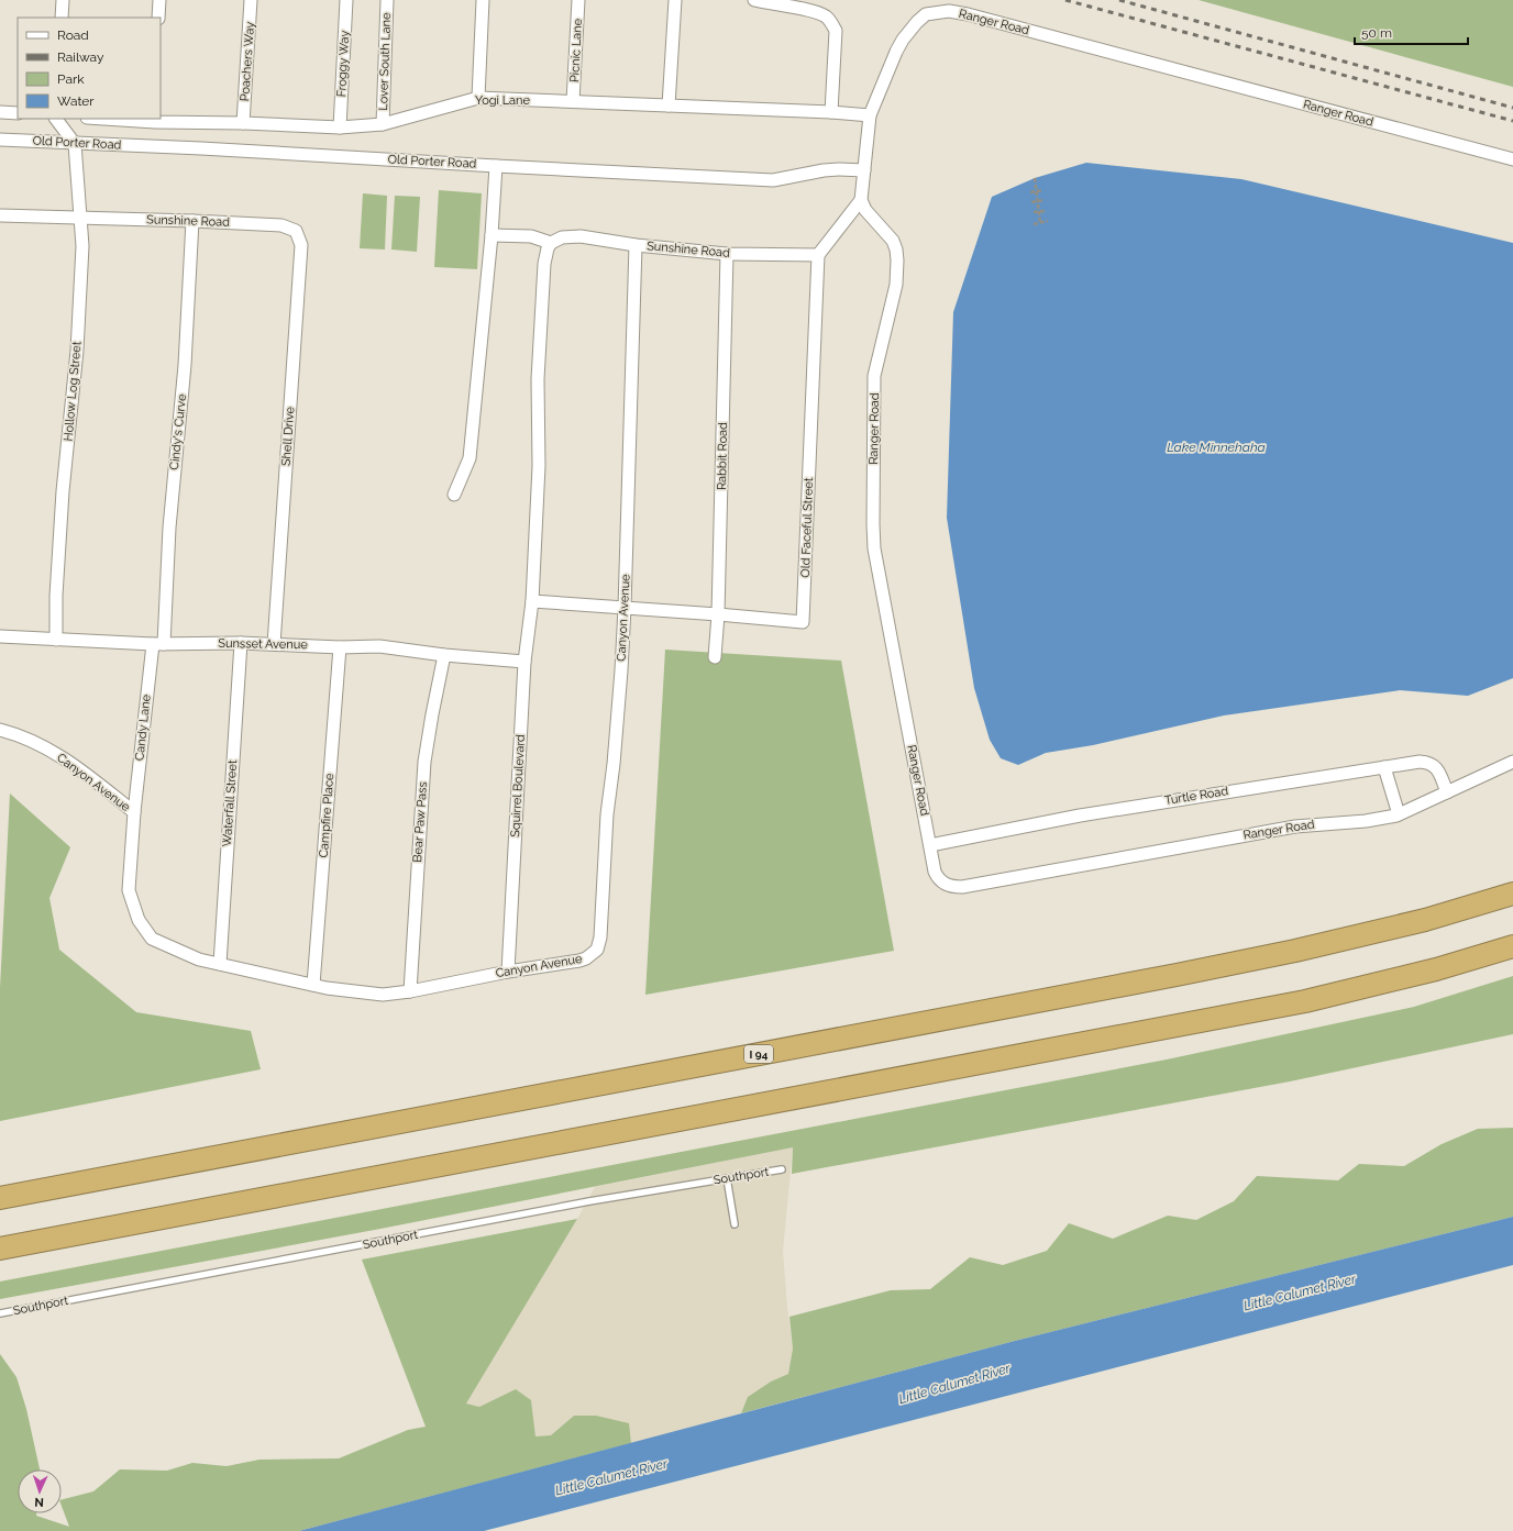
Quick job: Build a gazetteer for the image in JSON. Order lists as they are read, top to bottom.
{
  "streets": {
    "highway": ["I 94"],
    "street": [
      "Ranger Road",
      "Picnic Lane",
      "Poachers Way",
      "Lover South Lane",
      "Froggy Way",
      "Yogi Lane",
      "Old Porter Road",
      "Sunshine Road",
      "Hollow Log Street",
      "Cindy's Curve",
      "Shell Drive",
      "Rabbit Road",
      "Old Faceful Street",
      "Canyon Avenue",
      "Sunsset Avenue",
      "Candy Lane",
      "Squirrel Boulevard",
      "Turtle Road",
      "Waterfall Street",
      "Campfire Place",
      "Bear Paw Pass"
    ],
    "lane": ["Southport"]
  },
  "crossings": [
    ["Ranger Road", "Yogi Lane"],
    ["Ranger Road", "Old Porter Road"],
    ["Ranger Road", "Turtle Road"],
    ["Picnic Lane", "Yogi Lane"],
    ["Poachers Way", "Yogi Lane"],
    ["Lover South Lane", "Yogi Lane"],
    ["Froggy Way", "Yogi Lane"],
    ["Old Porter Road", "Hollow Log Street"],
    ["Sunshine Road", "Hollow Log Street"],
    ["Sunshine Road", "Cindy's Curve"],
    ["Sunshine Road", "Shell Drive"],
    ["Sunshine Road", "Rabbit Road"],
    ["Sunshine Road", "Old Faceful Street"],
    ["Sunshine Road", "Canyon Avenue"],
    ["Hollow Log Street", "Sunsset Avenue"],
    ["Cindy's Curve", "Sunsset Avenue"],
    ["Cindy's Curve", "Candy Lane"],
    ["Shell Drive", "Sunsset Avenue"],
    ["Rabbit Road", "Old Faceful Street"],
    ["Old Faceful Street", "Canyon Avenue"],
    ["Old Faceful Street", "Squirrel Boulevard"],
    ["Canyon Avenue", "Candy Lane"],
    ["Canyon Avenue", "Squirrel Boulevard"],
    ["Canyon Avenue", "Waterfall Street"],
    ["Canyon Avenue", "Campfire Place"],
    ["Canyon Avenue", "Bear Paw Pass"],
    ["Sunsset Avenue", "Candy Lane"],
    ["Sunsset Avenue", "Squirrel Boulevard"],
    ["Sunsset Avenue", "Waterfall Street"],
    ["Sunsset Avenue", "Campfire Place"],
    ["Sunsset Avenue", "Bear Paw Pass"]
  ],
  "water": ["Lake Minnehaha", "Little Calumet River"],
  "legend": [
    "Road",
    "Railway",
    "Park",
    "Water"
  ],
  "scale_bar": "50 m",
  "north": "bottom"
}
